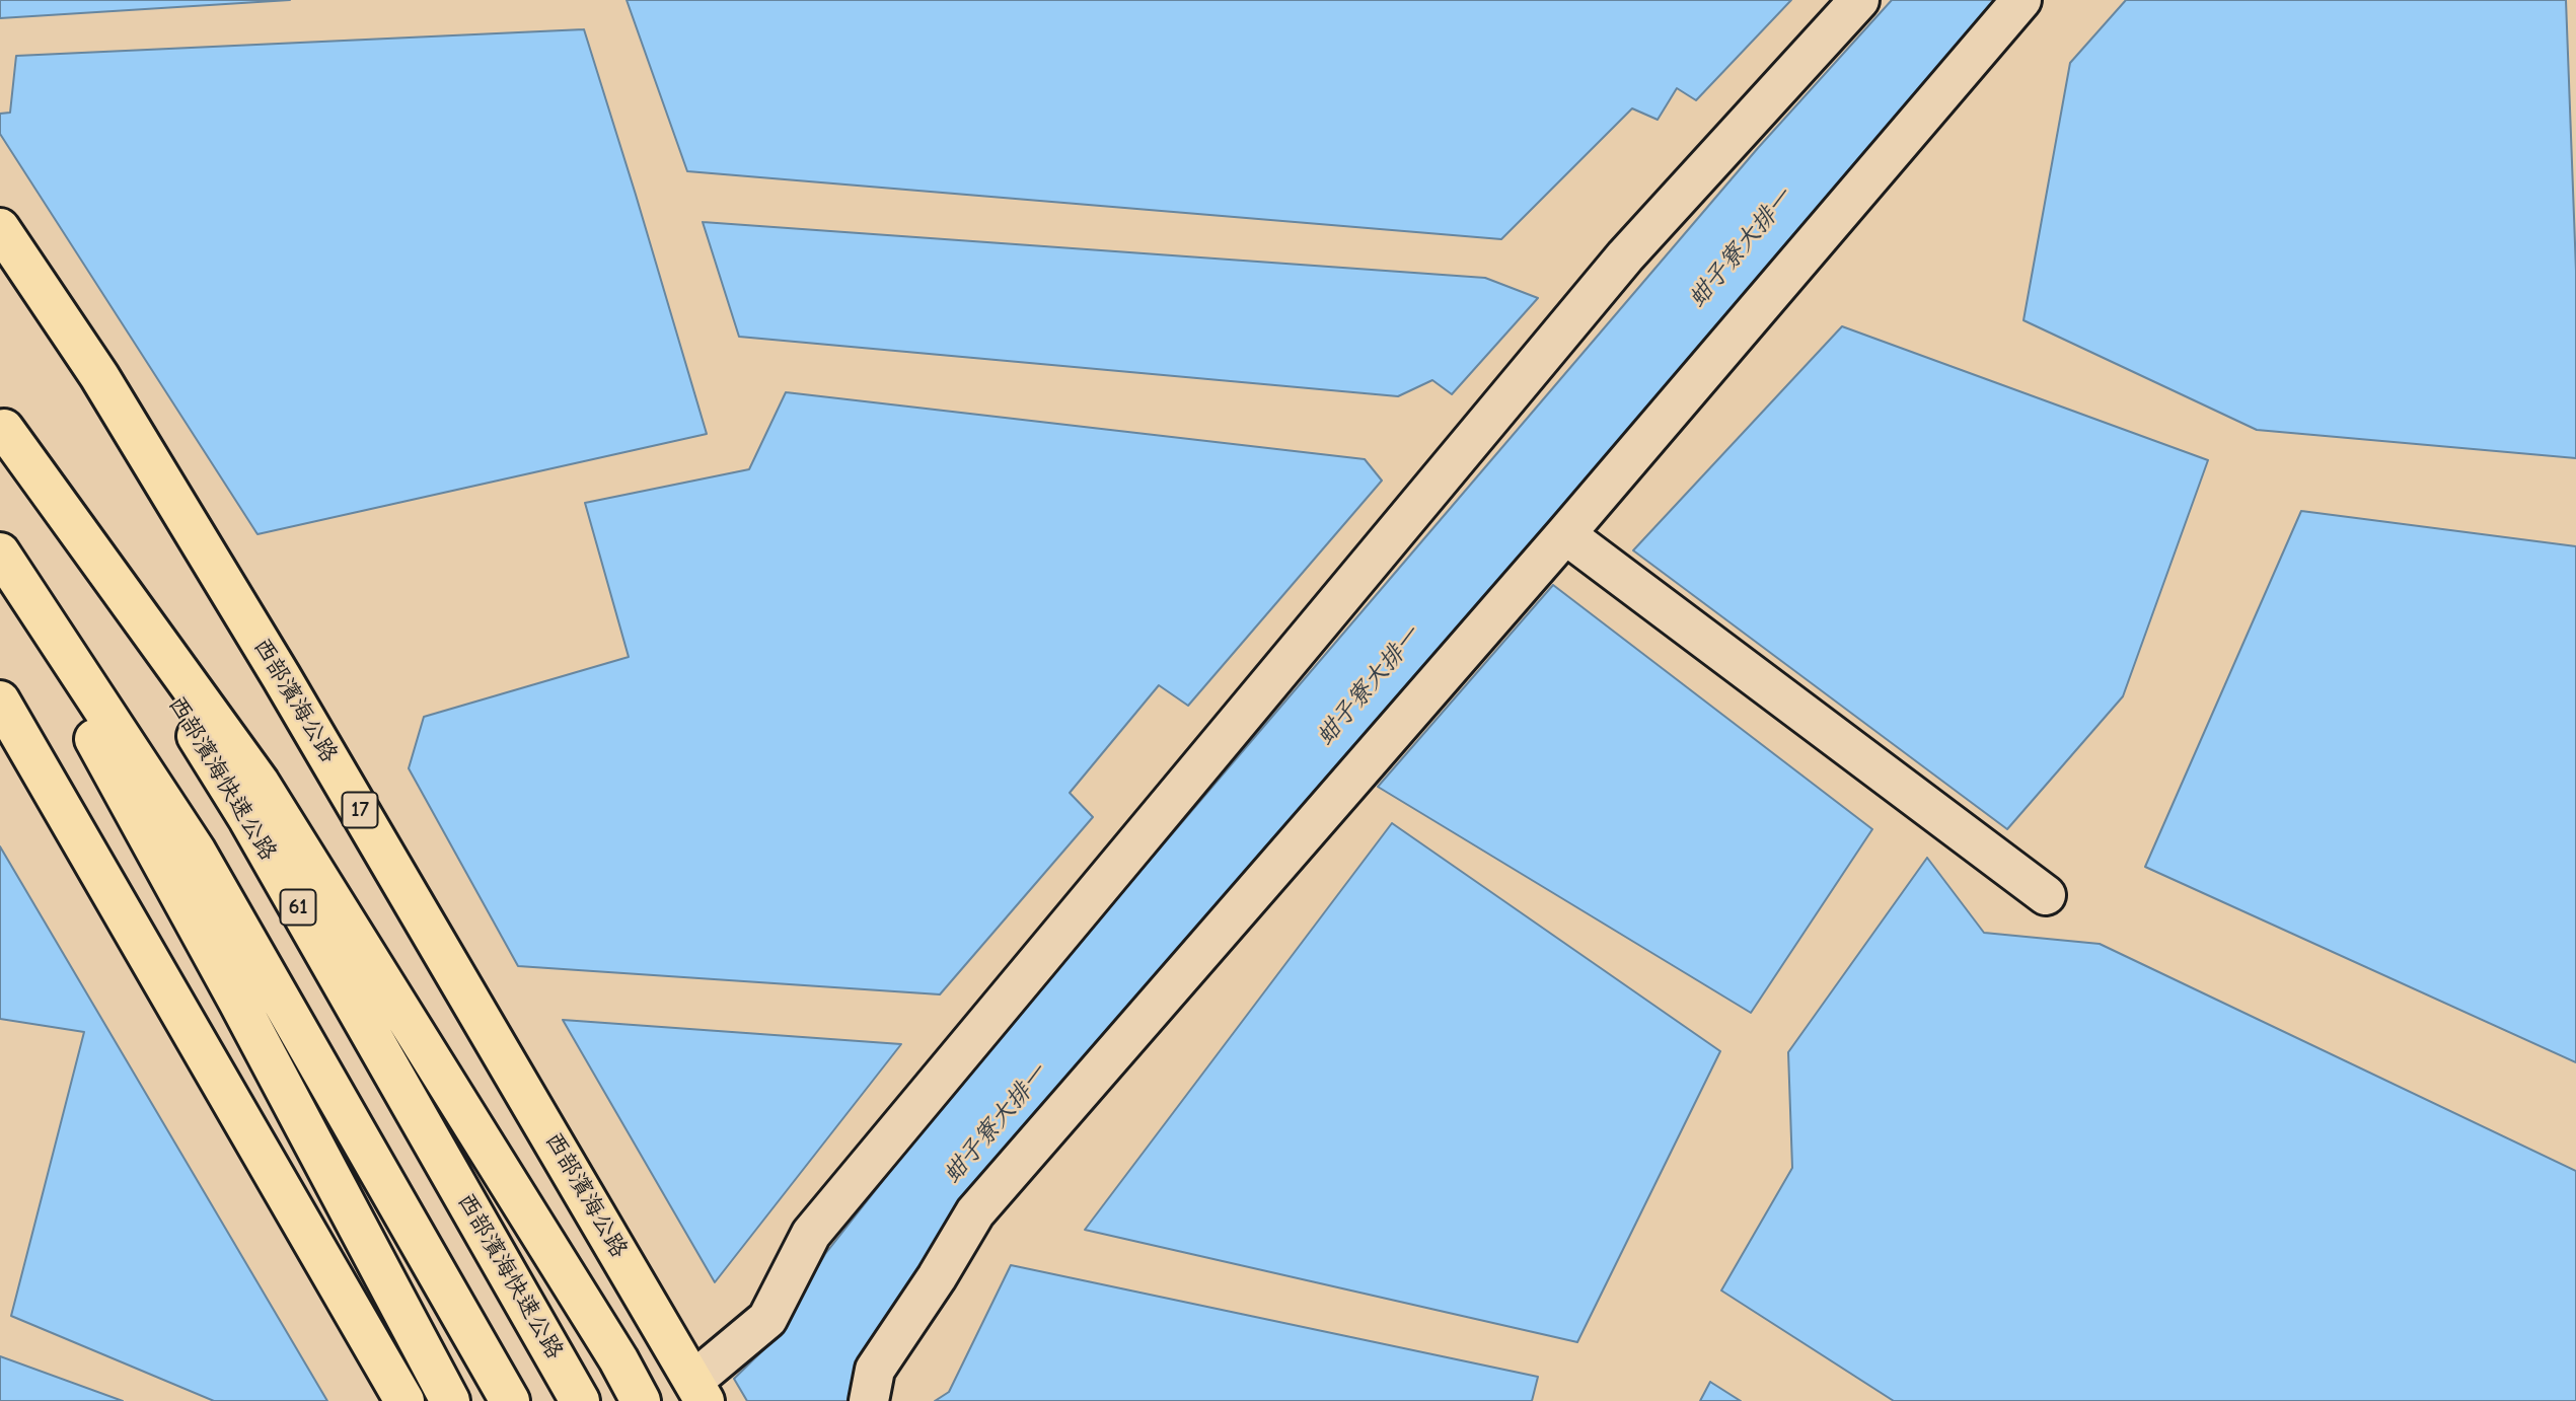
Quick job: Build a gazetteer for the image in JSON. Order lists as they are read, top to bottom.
{
  "streets": {
    "main road": [
      "西部濱海公路",
      "西部濱海快速公路",
      "17",
      "61"
    ]
  },
  "water": ["蚶子寮大排一"]
}
